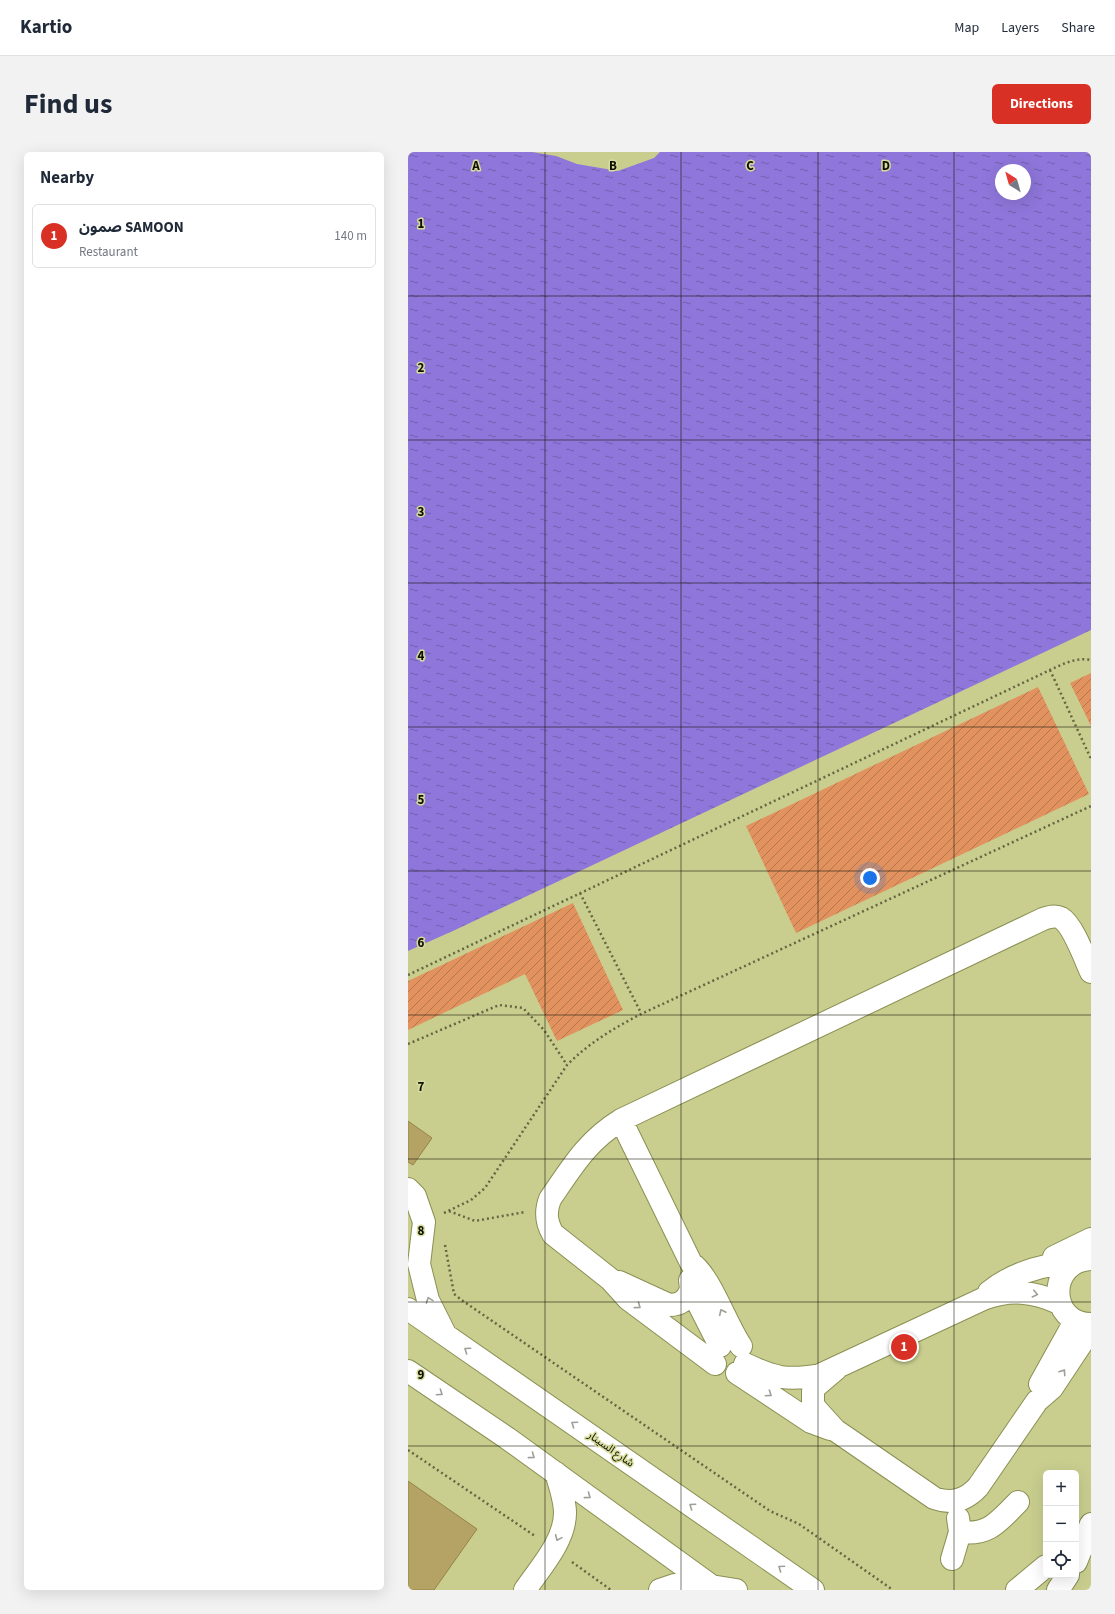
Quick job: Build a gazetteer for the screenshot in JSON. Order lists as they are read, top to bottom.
{
  "streets": {
    "street": ["شارع السينار"]
  },
  "north": "top left",
  "page": {
    "header": "Kartio",
    "nav": ["Map", "Layers", "Share"],
    "title": "Find us",
    "buttons": "Directions",
    "heading": "Nearby",
    "list": [
      {
        "mark": "1",
        "name": "صمون SAMOON",
        "note": "Restaurant",
        "value": "140 m"
      }
    ],
    "pins": "1",
    "map_buttons": ["+", "−"]
  },
  "grid": {
    "columns": [
      "A",
      "B",
      "C",
      "D"
    ],
    "rows": [
      "1",
      "2",
      "3",
      "4",
      "5",
      "6",
      "7",
      "8",
      "9"
    ]
  }
}
